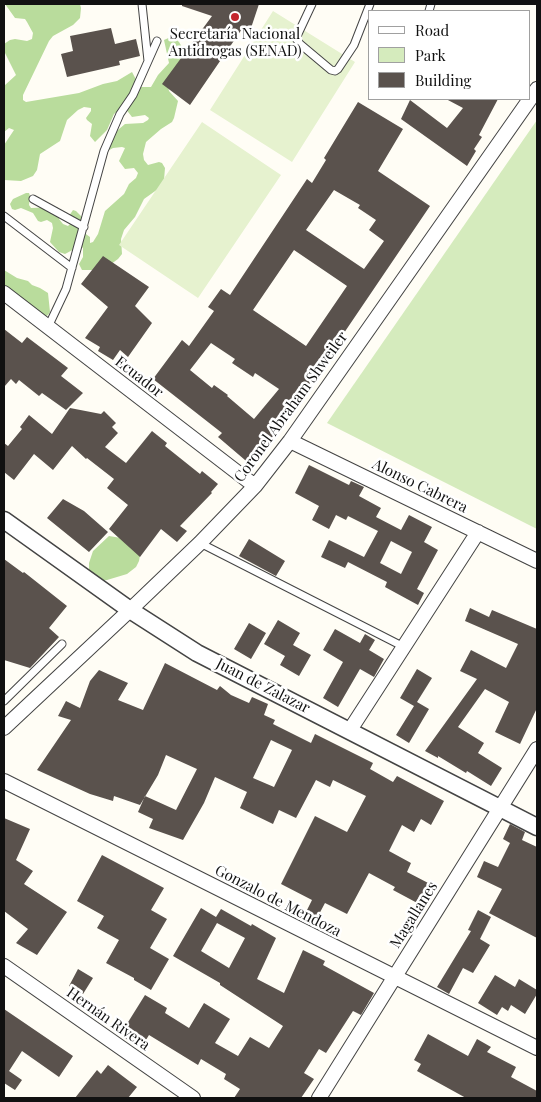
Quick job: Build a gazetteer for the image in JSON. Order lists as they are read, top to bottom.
{
  "streets": {
    "street": [
      "Ecuador",
      "Coronel Abraham Shweiler",
      "Alonso Cabrera",
      "Juan de Zalazar",
      "Gonzalo de Mendoza",
      "Magallanes",
      "Hernán Rivera"
    ]
  },
  "crossings": [
    ["Ecuador", "Coronel Abraham Shweiler"],
    ["Coronel Abraham Shweiler", "Alonso Cabrera"],
    ["Coronel Abraham Shweiler", "Juan de Zalazar"],
    ["Juan de Zalazar", "Magallanes"],
    ["Gonzalo de Mendoza", "Magallanes"]
  ],
  "places": ["Secretaría Nacional Antidrogas (SENAD)"],
  "legend": ["Road", "Park", "Building"]
}
